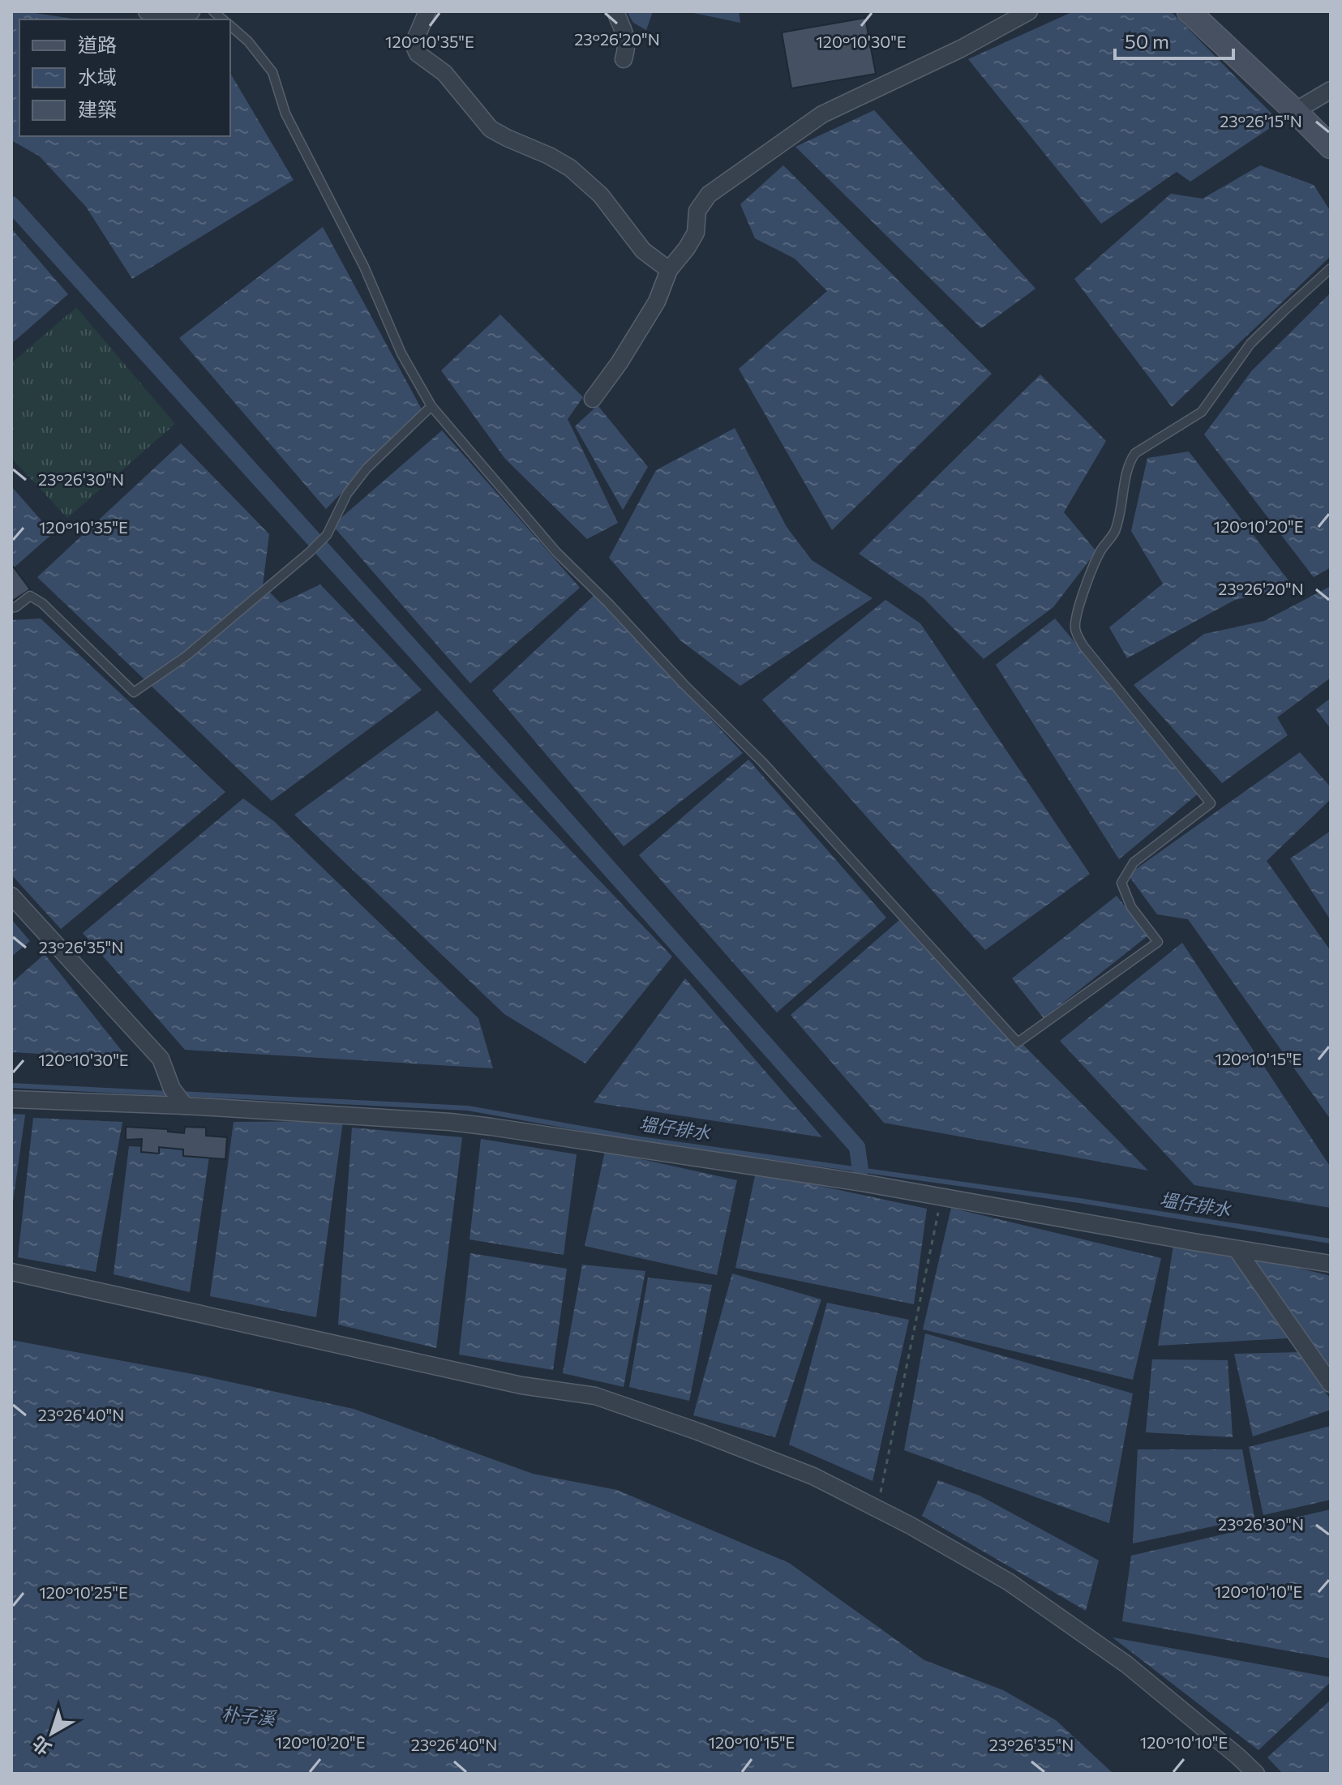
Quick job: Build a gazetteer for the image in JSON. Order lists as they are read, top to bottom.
{
  "water": ["塭仔排水", "朴子溪"],
  "legend": ["道路", "水域", "建築"],
  "scale_bar": "50 m",
  "north": "bottom left",
  "coordinates": [
    "23°26'20\"N",
    "120°10'35\"E",
    "120°10'30\"E",
    "23°26'15\"N",
    "23°26'30\"N",
    "120°10'20\"E",
    "23°26'35\"N",
    "120°10'15\"E",
    "23°26'40\"N",
    "120°10'10\"E",
    "120°10'25\"E"
  ]
}
